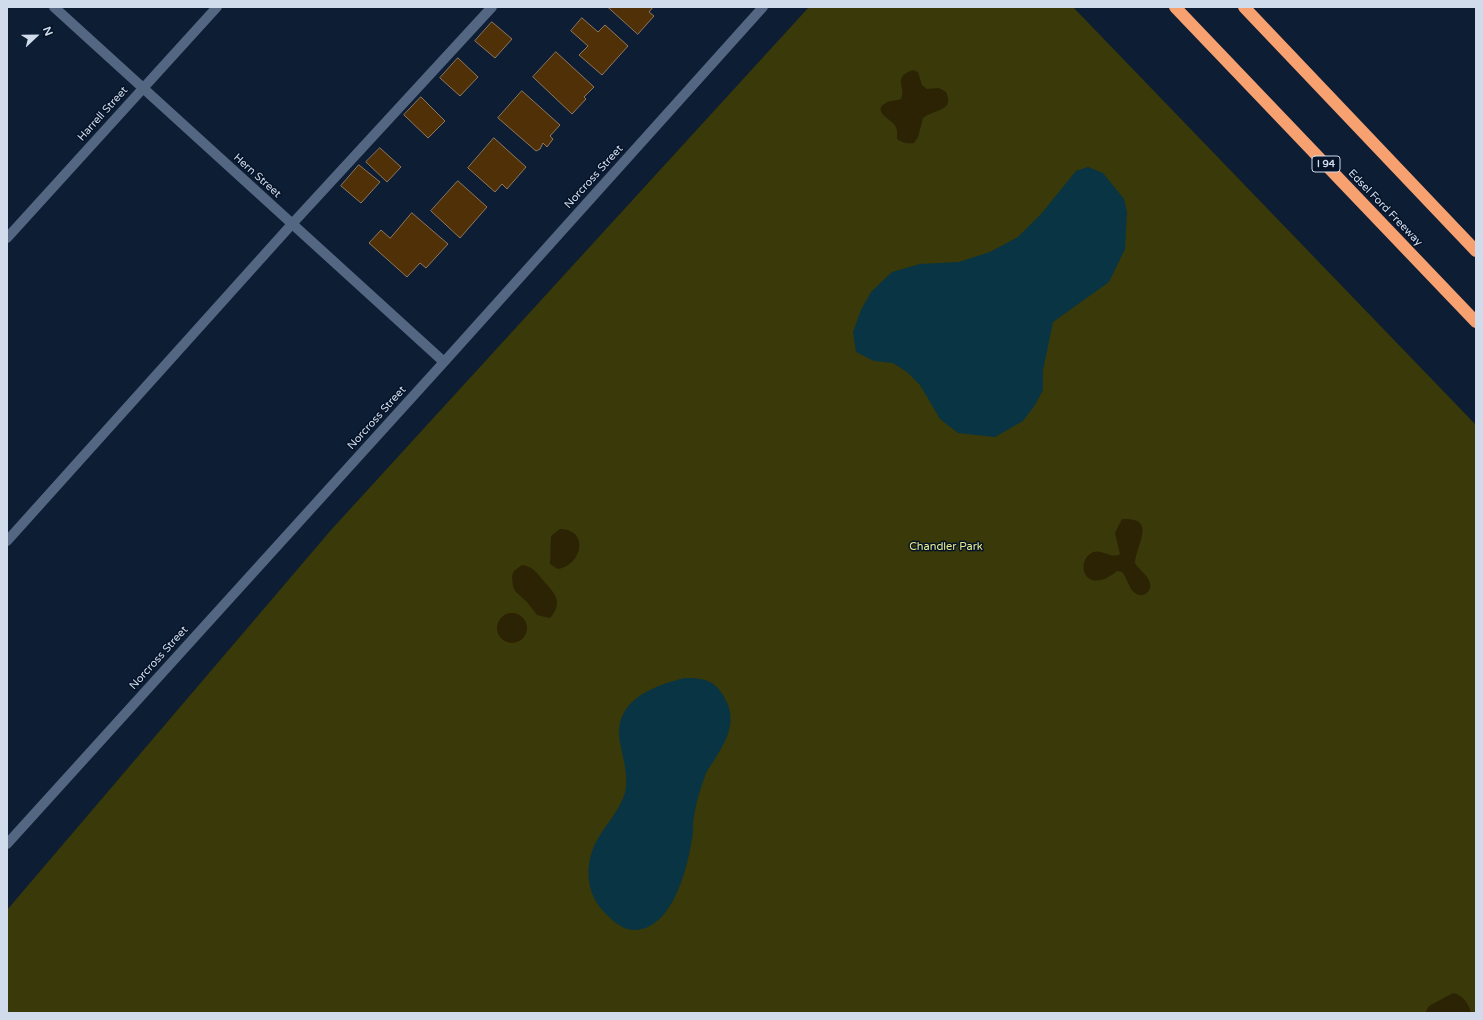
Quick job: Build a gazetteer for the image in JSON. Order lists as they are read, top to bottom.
{
  "streets": {
    "highway": ["I 94", "Edsel Ford Freeway"],
    "street": ["Harrell Street", "Hern Street", "Norcross Street"]
  },
  "crossings": [
    ["Harrell Street", "Hern Street"],
    ["Hern Street", "Norcross Street"]
  ],
  "parks": ["Chandler Park"],
  "north": "right"
}
